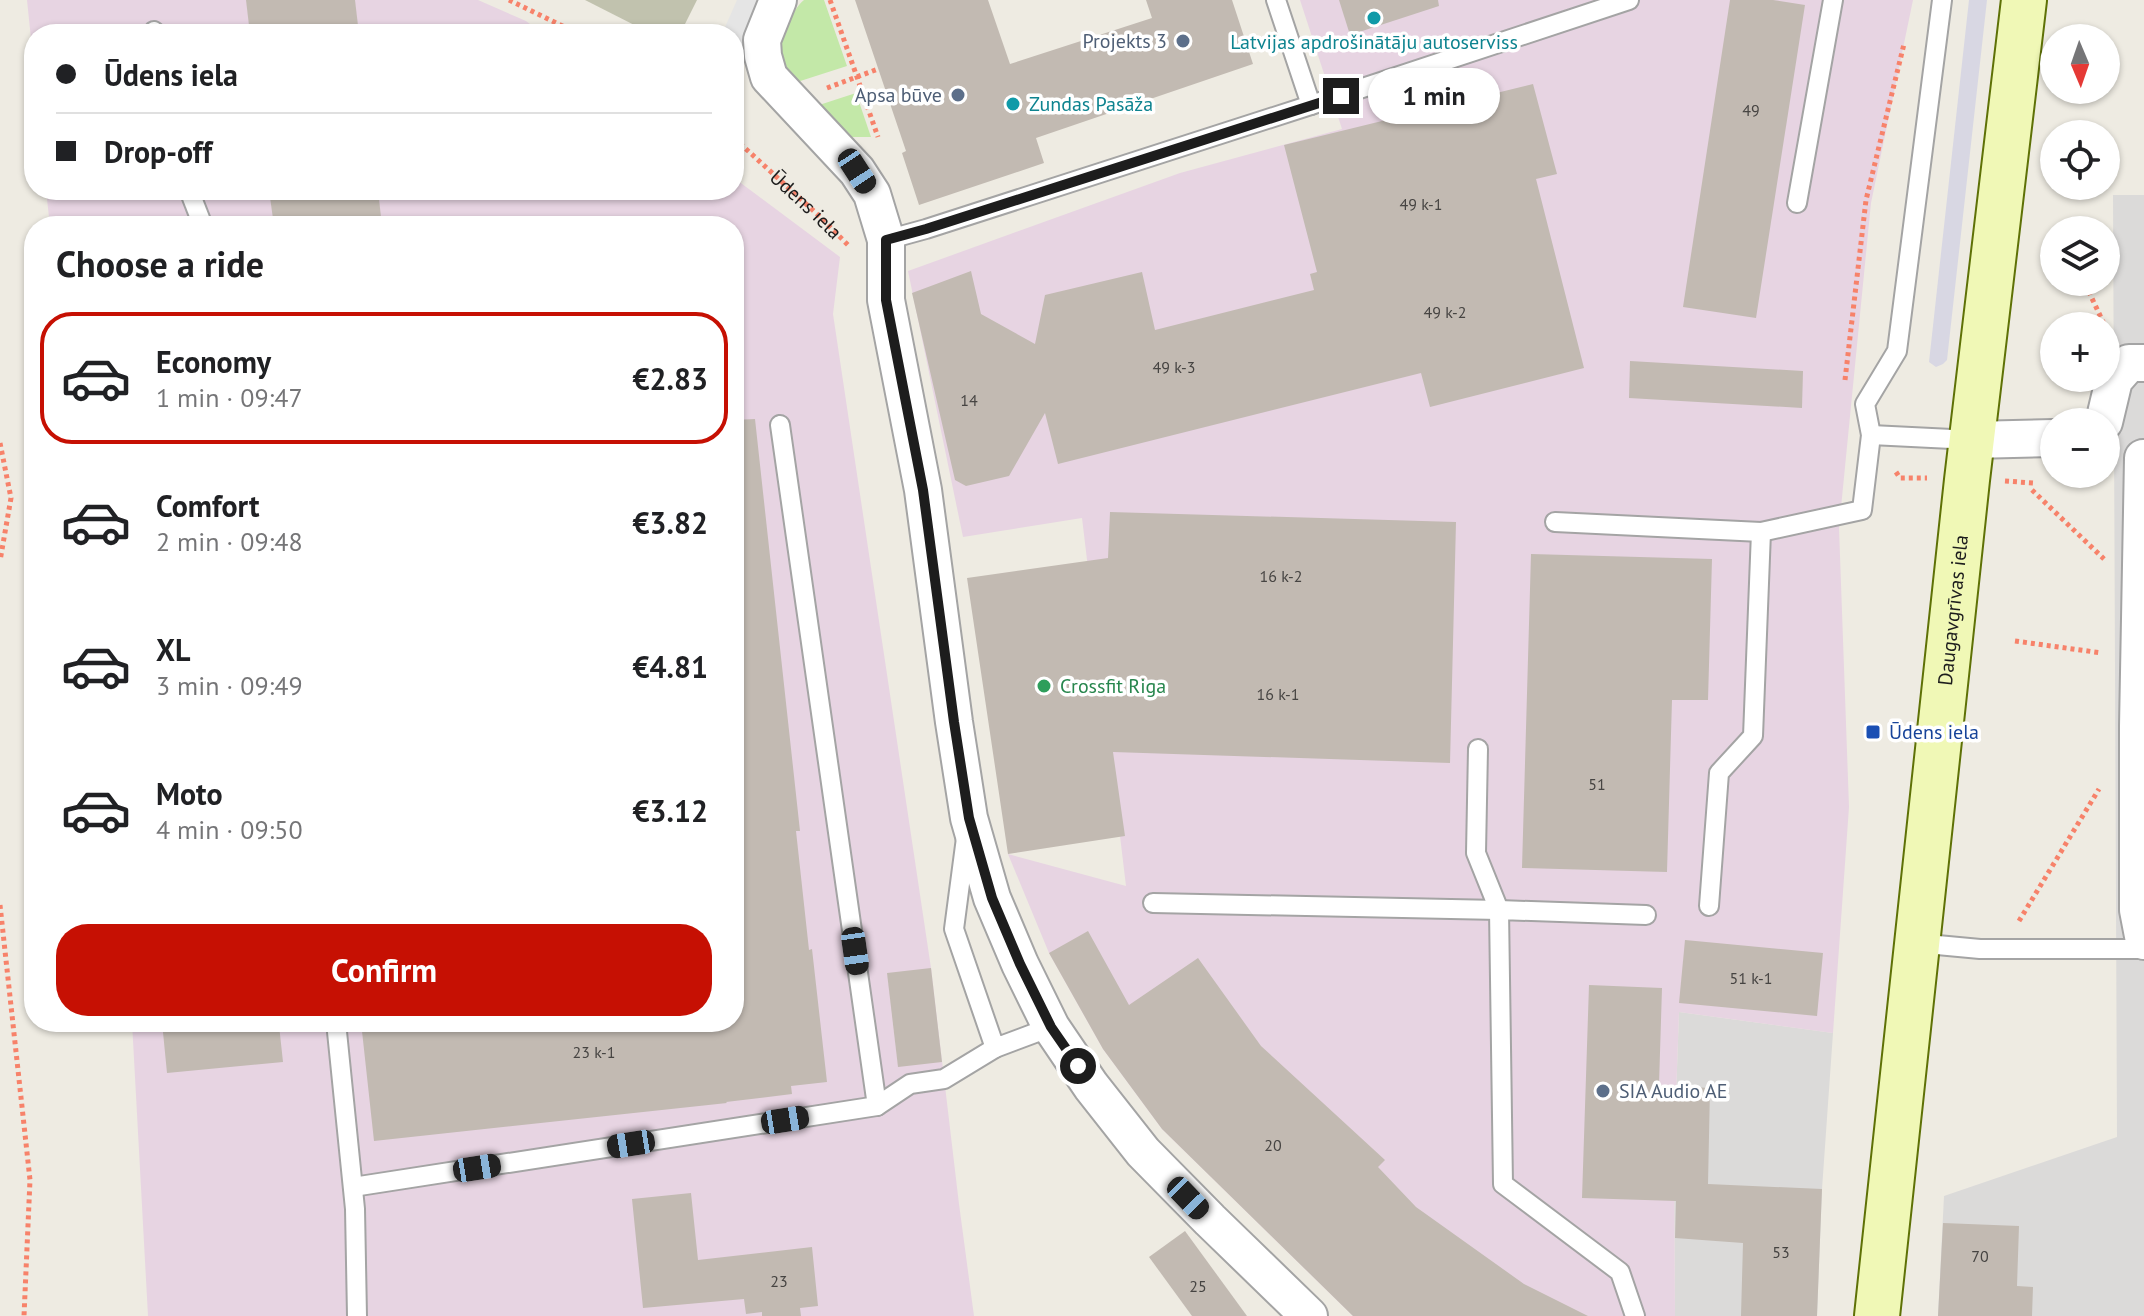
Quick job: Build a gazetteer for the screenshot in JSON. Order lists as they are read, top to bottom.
{
  "streets": {
    "main road": ["Daugavgrīvas iela"],
    "path": ["Ūdens iela"]
  },
  "places": {
    "other": [
      "Latvijas apdrošinātāju autoserviss",
      "Projekts 3",
      "Apsa būve",
      "Zundas Pasāža",
      "Crossfit Riga",
      "SIA Audio AE"
    ],
    "transit": ["Ūdens iela"]
  },
  "house_numbers": [
    "49",
    "49 k-1",
    "49 k-2",
    "49 k-3",
    "14",
    "16 k-2",
    "16 k-1",
    "51",
    "51 k-1",
    "23 k-1",
    "20",
    "53",
    "70",
    "23",
    "25"
  ],
  "north": "bottom",
  "page": {
    "map_buttons": ["+", "−"],
    "banner": ["Ūdens iela", "Drop-off"],
    "bubble": "1 min",
    "heading": "Choose a ride",
    "list": [
      {
        "name": "Economy",
        "note": "1 min · 09:47",
        "value": "€2.83"
      },
      {
        "name": "Comfort",
        "note": "2 min · 09:48",
        "value": "€3.82"
      },
      {
        "name": "XL",
        "note": "3 min · 09:49",
        "value": "€4.81"
      },
      {
        "name": "Moto",
        "note": "4 min · 09:50",
        "value": "€3.12"
      }
    ],
    "buttons": "Confirm"
  }
}
